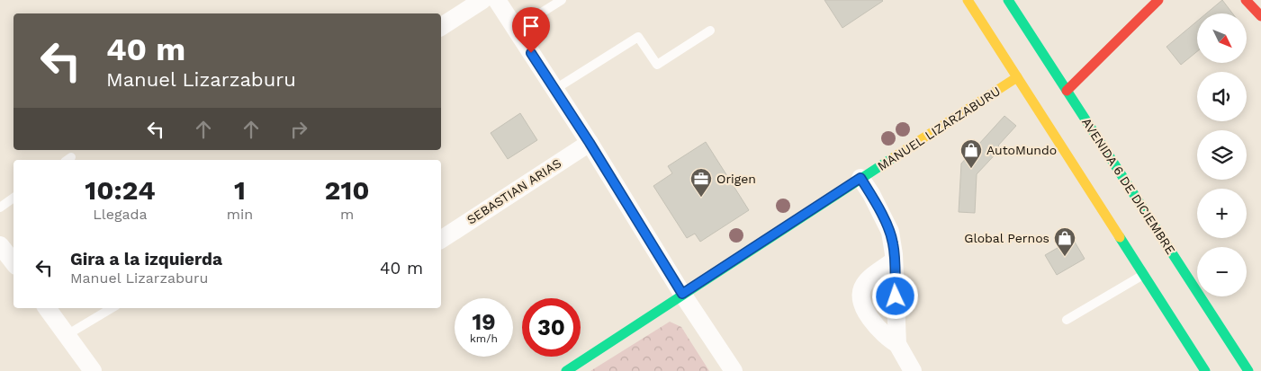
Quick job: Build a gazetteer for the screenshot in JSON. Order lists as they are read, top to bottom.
{
  "streets": {
    "main road": ["MANUEL LIZARZABURU", "AVENIDA 6 DE DICIEMBRE"],
    "street": ["SEBASTIAN ARIAS"]
  },
  "places": {
    "shop": ["AutoMundo", "Global Pernos"],
    "office": ["Origen"]
  },
  "north": "bottom right",
  "page": {
    "map_buttons": ["+", "−"],
    "turn": ["40 m", "Manuel Lizarzaburu"],
    "eta": [
      "10:24",
      "Llegada",
      "1",
      "min",
      "210",
      "m"
    ],
    "list": [
      {
        "name": "Gira a la izquierda",
        "note": "Manuel Lizarzaburu",
        "value": "40 m"
      }
    ],
    "speed": "19 km/h",
    "limit": "30"
  }
}
